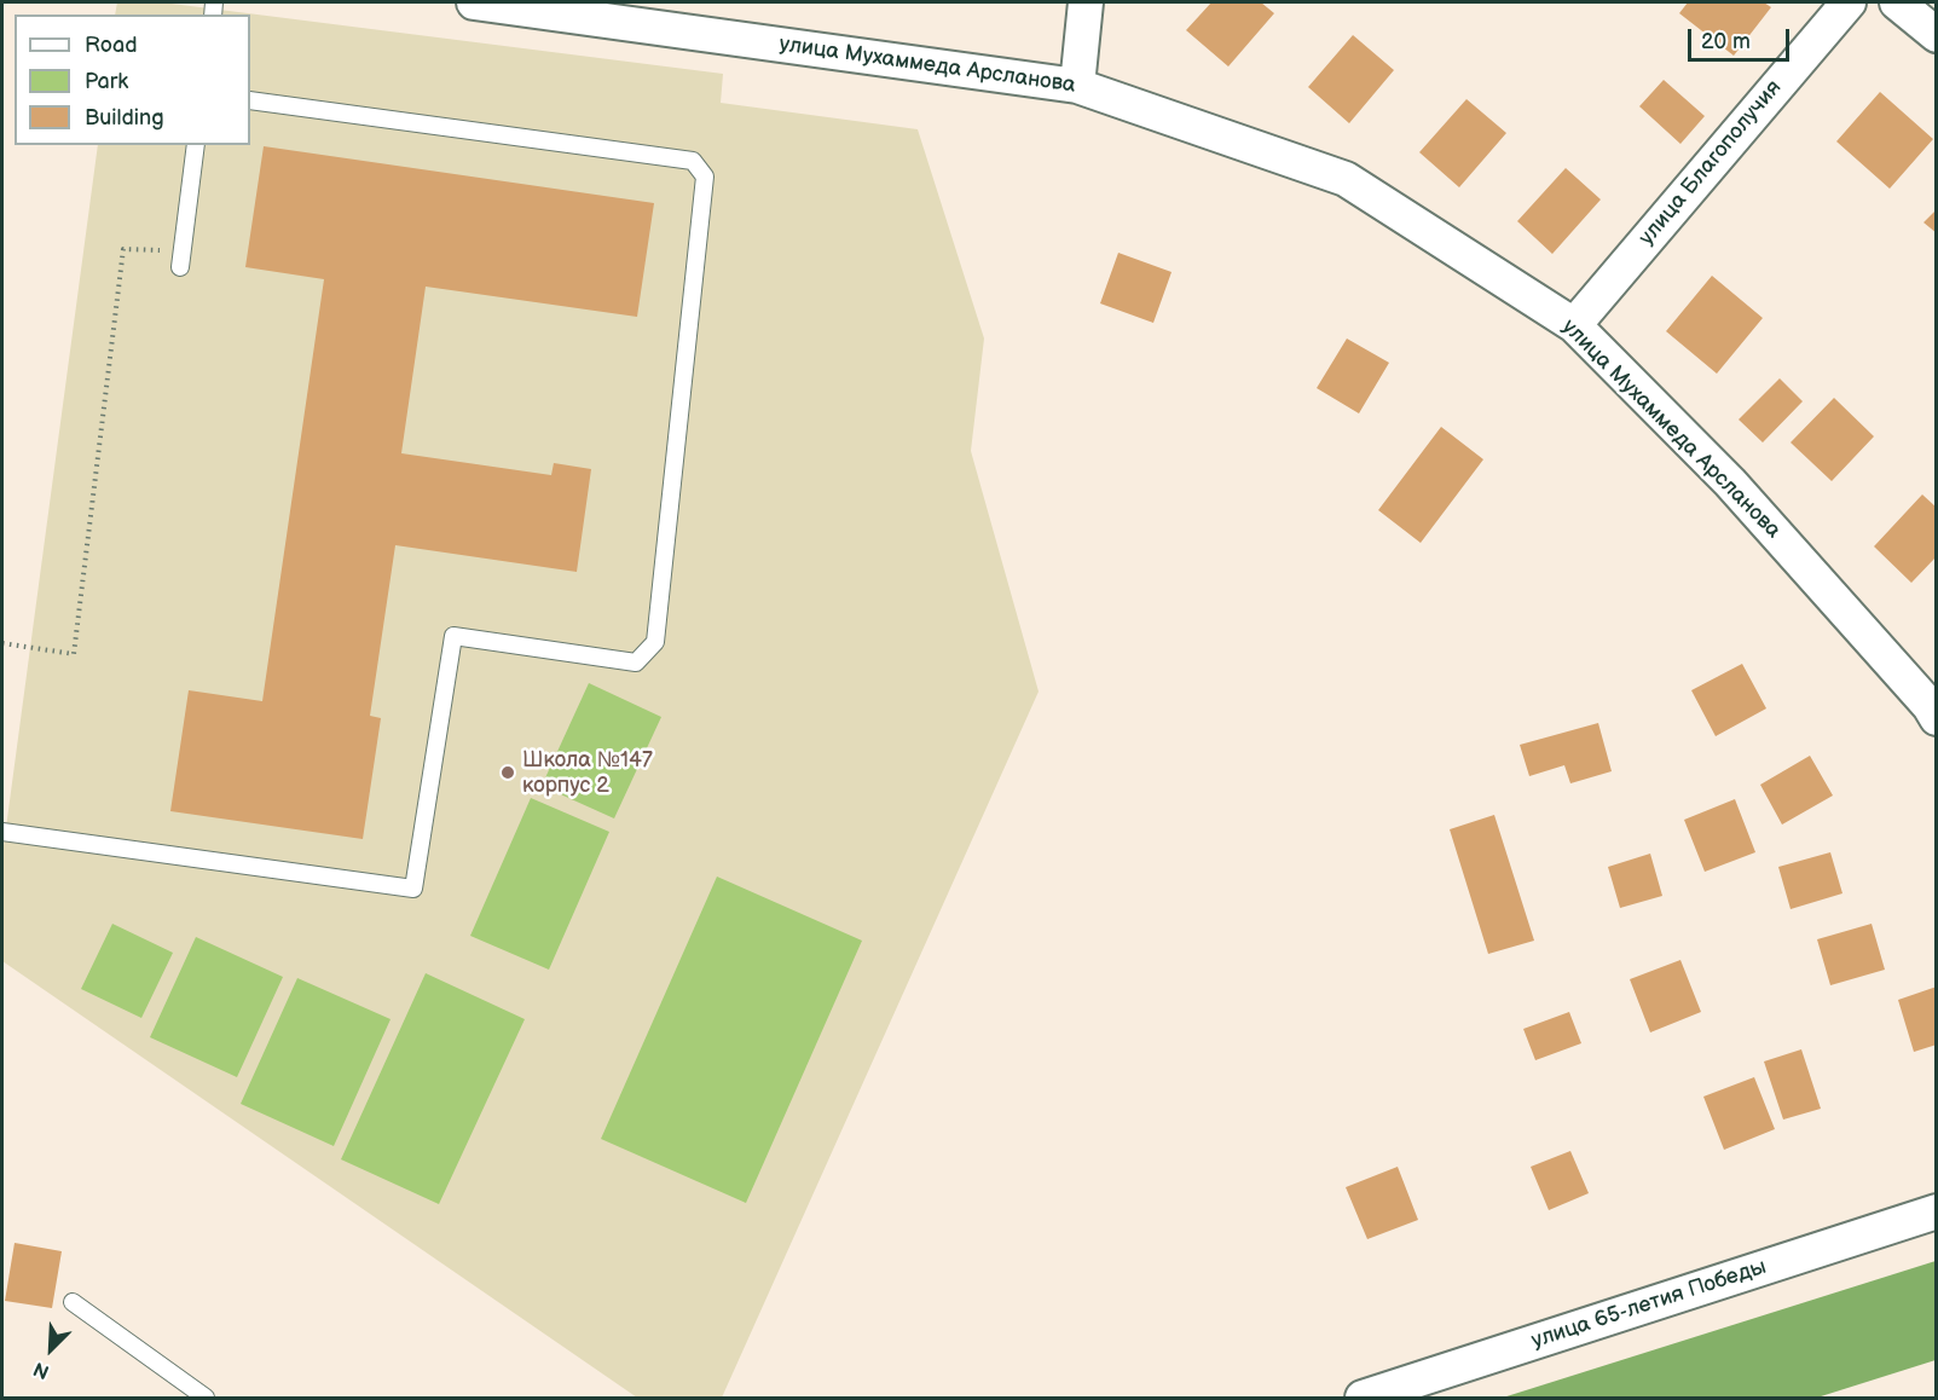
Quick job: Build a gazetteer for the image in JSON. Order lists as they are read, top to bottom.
{
  "streets": {
    "street": ["улица Мухаммеда Арсланова", "улица Благополучия", "улица 65-летия Победы"]
  },
  "crossings": [
    ["улица Мухаммеда Арсланова", "улица Благополучия"]
  ],
  "places": ["Школа №147 корпус 2"],
  "legend": ["Road", "Park", "Building"],
  "scale_bar": "20 m",
  "north": "bottom left"
}
